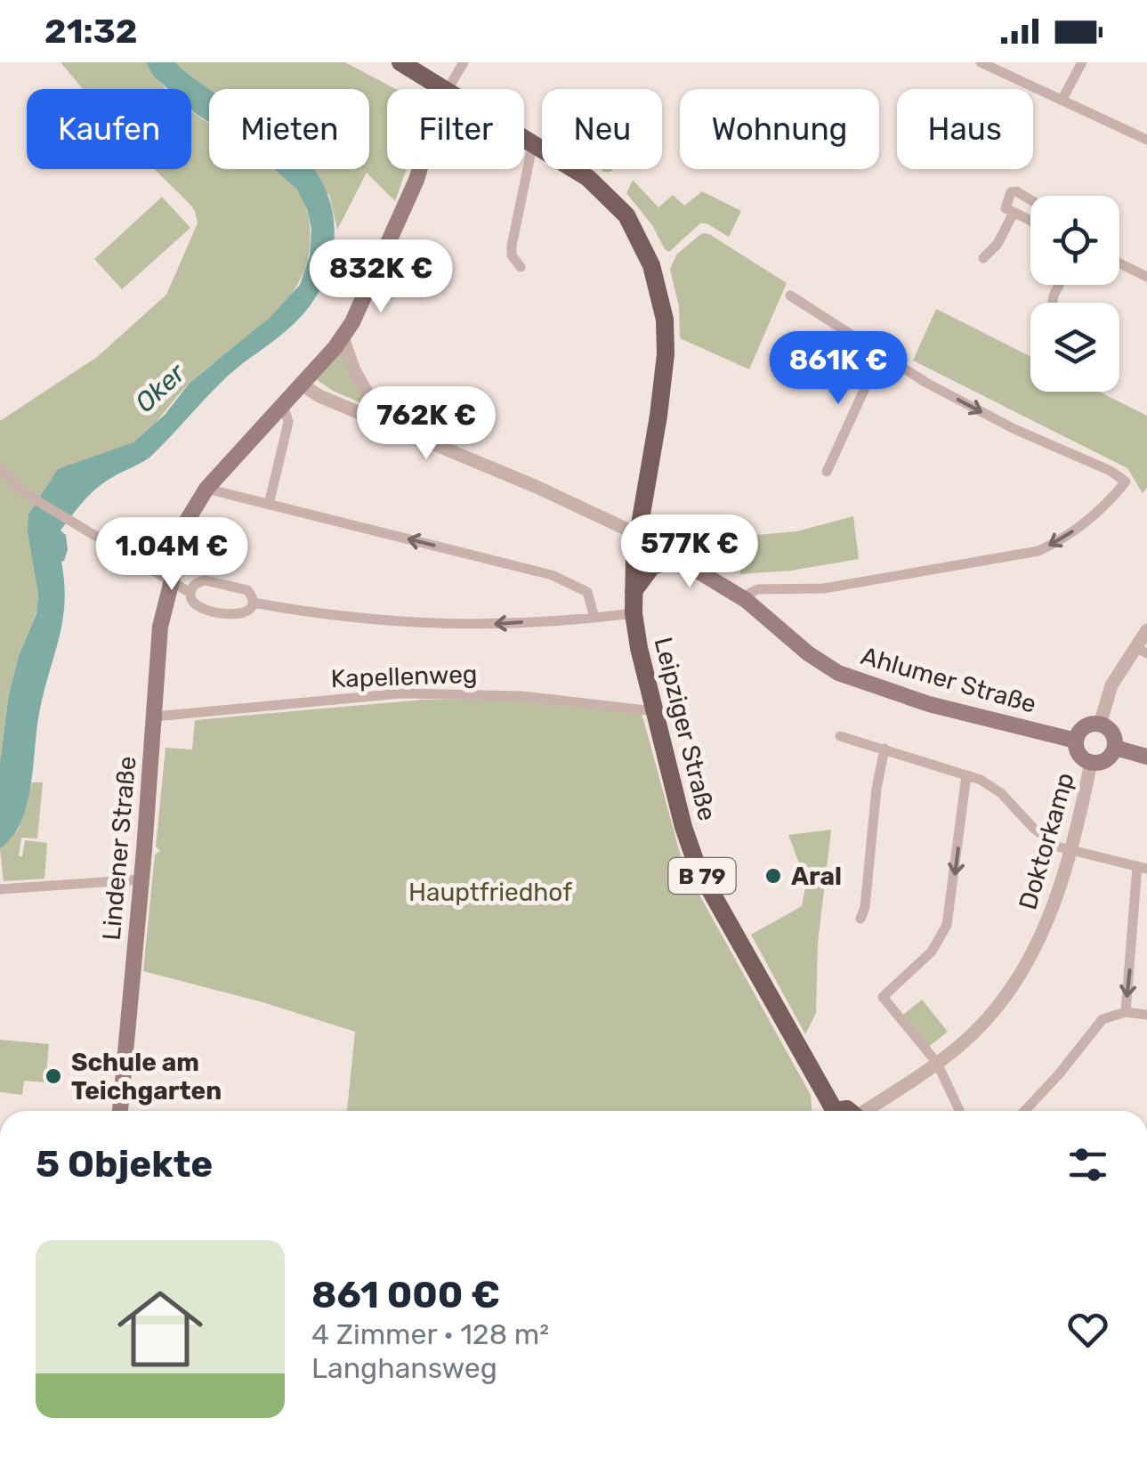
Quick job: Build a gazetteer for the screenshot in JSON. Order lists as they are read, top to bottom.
{
  "streets": {
    "main road": [
      "Ahlumer Straße",
      "Leipziger Straße",
      "Lindener Straße",
      "B 79"
    ],
    "street": ["Kapellenweg", "Doktorkamp"]
  },
  "crossings": [
    ["Kapellenweg", "Leipziger Straße"],
    ["Kapellenweg", "Lindener Straße"],
    ["Ahlumer Straße", "Leipziger Straße"],
    ["Ahlumer Straße", "Doktorkamp"],
    ["Ahlumer Straße", "B 79"],
    ["Leipziger Straße", "B 79"]
  ],
  "water": ["Oker"],
  "parks": ["Hauptfriedhof"],
  "places": ["Aral", "Schule am Teichgarten"],
  "page": {
    "status": "21:32",
    "chip": [
      "Kaufen",
      "Mieten",
      "Filter",
      "Neu",
      "Wohnung",
      "Haus"
    ],
    "price": [
      "832K €",
      "861K €",
      "762K €",
      "577K €",
      "1.04M €"
    ],
    "heading": "5 Objekte",
    "list": [
      {
        "name": "861 000 €",
        "note": "4 Zimmer · 128 m² · Langhansweg"
      }
    ]
  }
}
